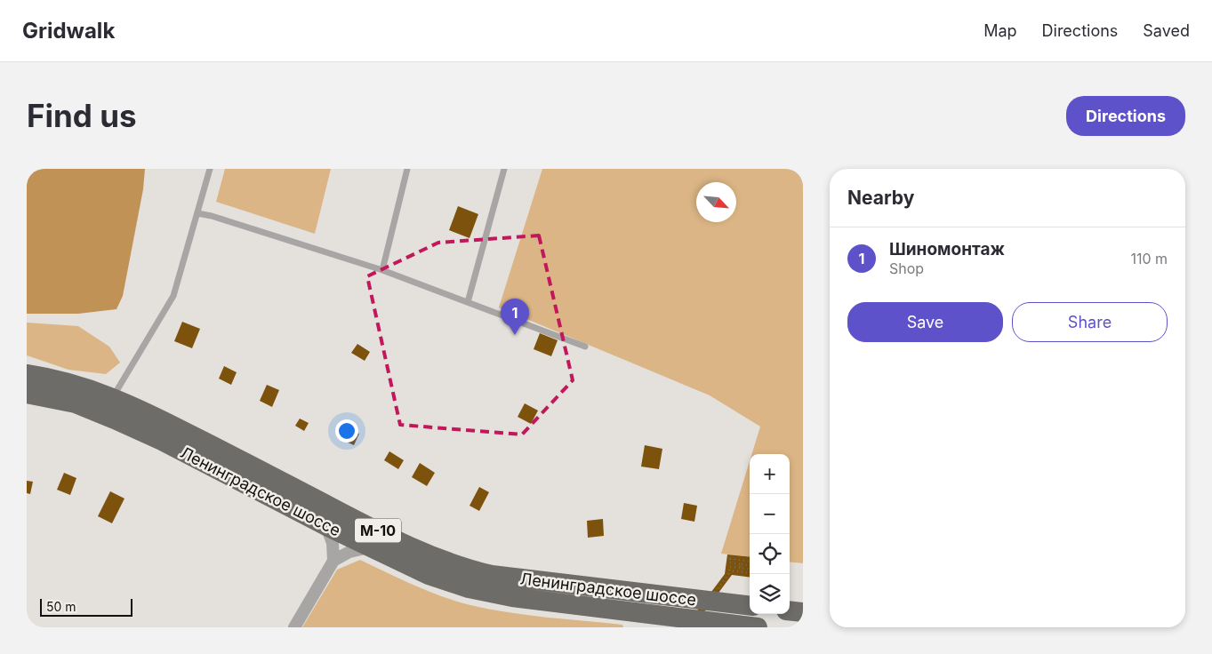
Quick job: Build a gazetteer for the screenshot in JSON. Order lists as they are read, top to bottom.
{
  "streets": {
    "highway": ["Ленинградское шоссе", "М-10"]
  },
  "scale_bar": "50 m",
  "north": "bottom right",
  "page": {
    "header": "Gridwalk",
    "nav": ["Map", "Directions", "Saved"],
    "buttons": [
      "Directions",
      ["Save", "Share"]
    ],
    "title": "Find us",
    "heading": "Nearby",
    "list": [
      {
        "mark": "1",
        "name": "Шиномонтаж",
        "note": "Shop",
        "value": "110 m"
      }
    ],
    "pins": "1",
    "map_buttons": ["+", "−"],
    "scale": "50 m"
  }
}
